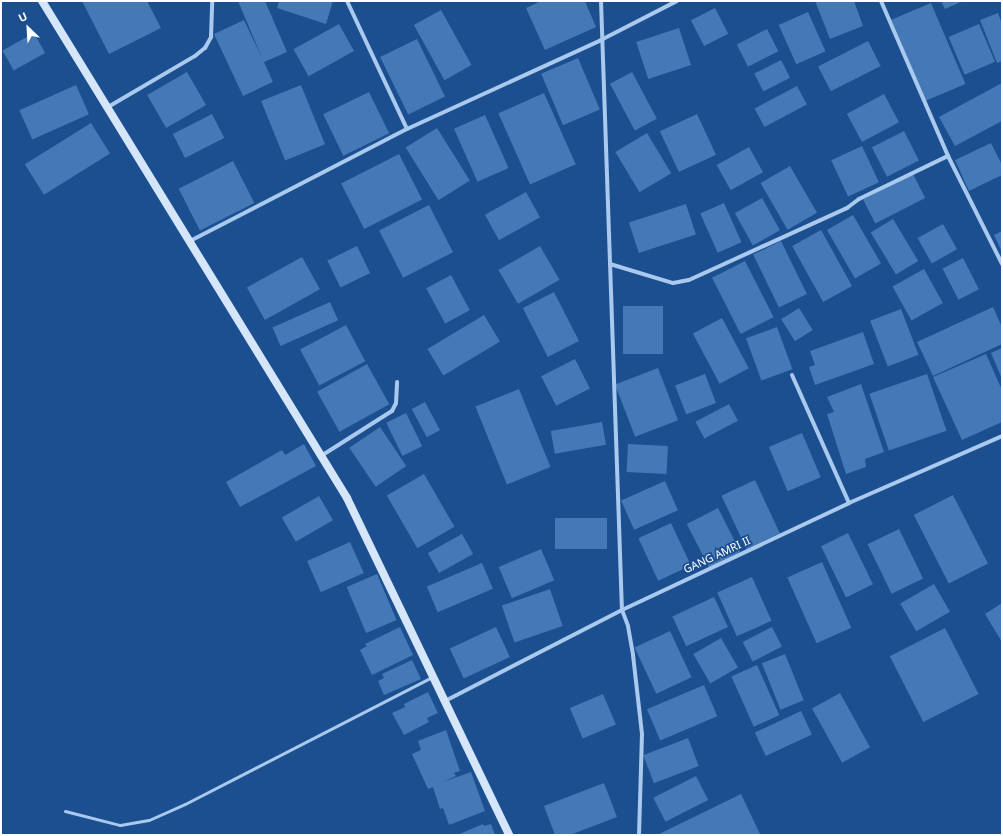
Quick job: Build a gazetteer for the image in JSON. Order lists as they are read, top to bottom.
{
  "streets": {
    "street": ["GANG AMRI II"]
  },
  "north": "top left"
}
